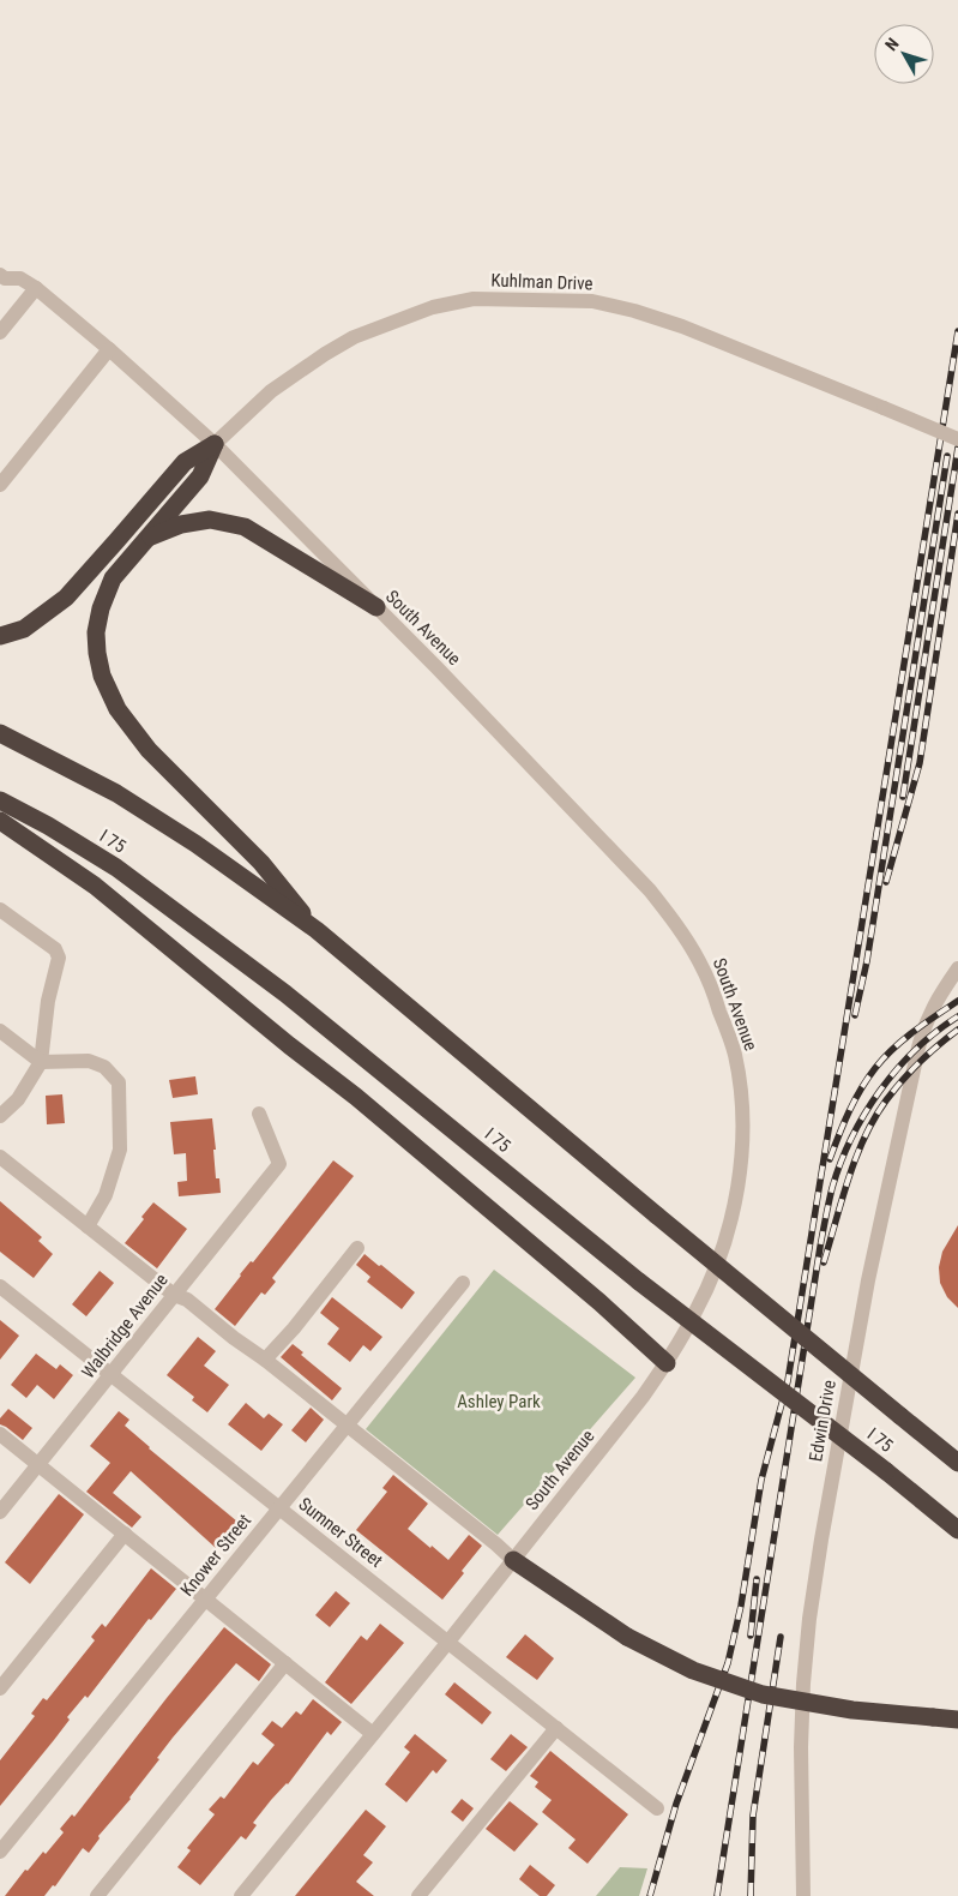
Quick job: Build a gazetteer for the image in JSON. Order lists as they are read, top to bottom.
{
  "streets": {
    "highway": ["I 75"],
    "street": [
      "Kuhlman Drive",
      "South Avenue",
      "Walbridge Avenue",
      "Edwin Drive",
      "Sumner Street",
      "Knower Street"
    ]
  },
  "crossings": [
    ["Kuhlman Drive", "South Avenue"],
    ["South Avenue", "Sumner Street"],
    ["Walbridge Avenue", "Sumner Street"],
    ["Sumner Street", "Knower Street"]
  ],
  "parks": ["Ashley Park"],
  "north": "top left"
}
